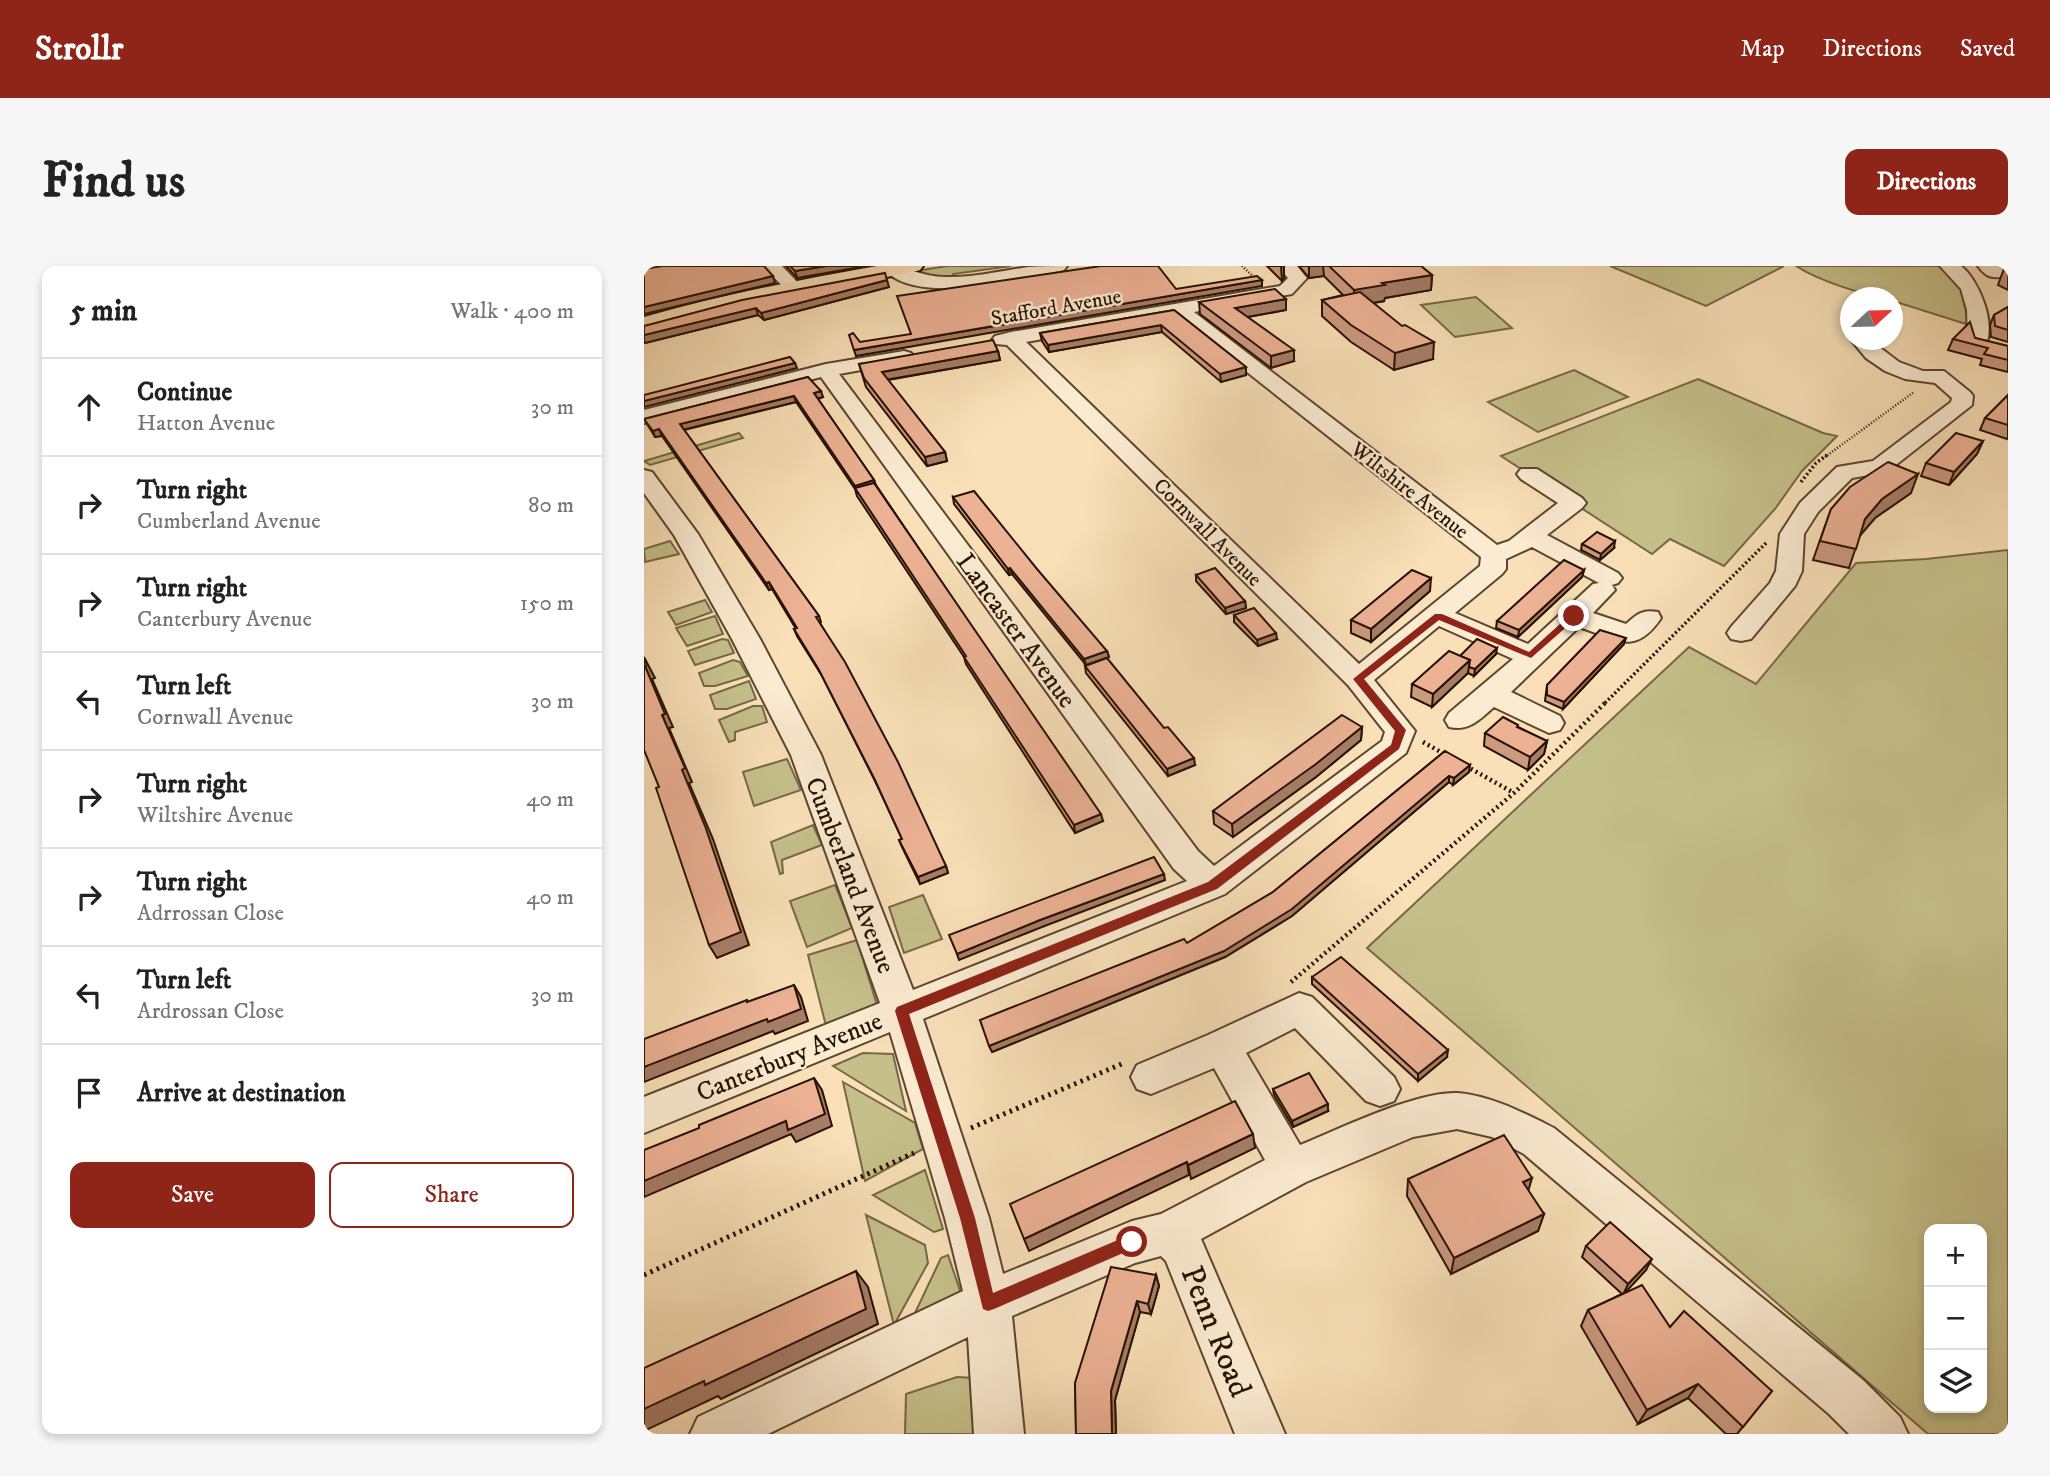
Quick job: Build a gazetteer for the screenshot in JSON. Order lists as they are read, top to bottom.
{
  "streets": {
    "street": [
      "Stafford Avenue",
      "Wiltshire Avenue",
      "Cornwall Avenue",
      "Lancaster Avenue",
      "Cumberland Avenue",
      "Canterbury Avenue",
      "Penn Road"
    ]
  },
  "crossings": [
    ["Stafford Avenue", "Wiltshire Avenue"],
    ["Stafford Avenue", "Cornwall Avenue"],
    ["Wiltshire Avenue", "Cornwall Avenue"],
    ["Cornwall Avenue", "Canterbury Avenue"],
    ["Lancaster Avenue", "Canterbury Avenue"],
    ["Cumberland Avenue", "Canterbury Avenue"]
  ],
  "north": "right",
  "page": {
    "header": "Strollr",
    "nav": ["Map", "Directions", "Saved"],
    "buttons": [
      "Directions",
      ["Save", "Share"]
    ],
    "title": "Find us",
    "heading": ["5 min", "Walk · 400 m"],
    "list": [
      ["Continue", "Hatton Avenue", "30 m"],
      ["Turn right", "Cumberland Avenue", "80 m"],
      ["Turn right", "Canterbury Avenue", "150 m"],
      ["Turn left", "Cornwall Avenue", "30 m"],
      ["Turn right", "Wiltshire Avenue", "40 m"],
      ["Turn right", "Adrrossan Close", "40 m"],
      ["Turn left", "Ardrossan Close", "30 m"],
      "Arrive at destination"
    ],
    "map_buttons": ["+", "−"]
  }
}
